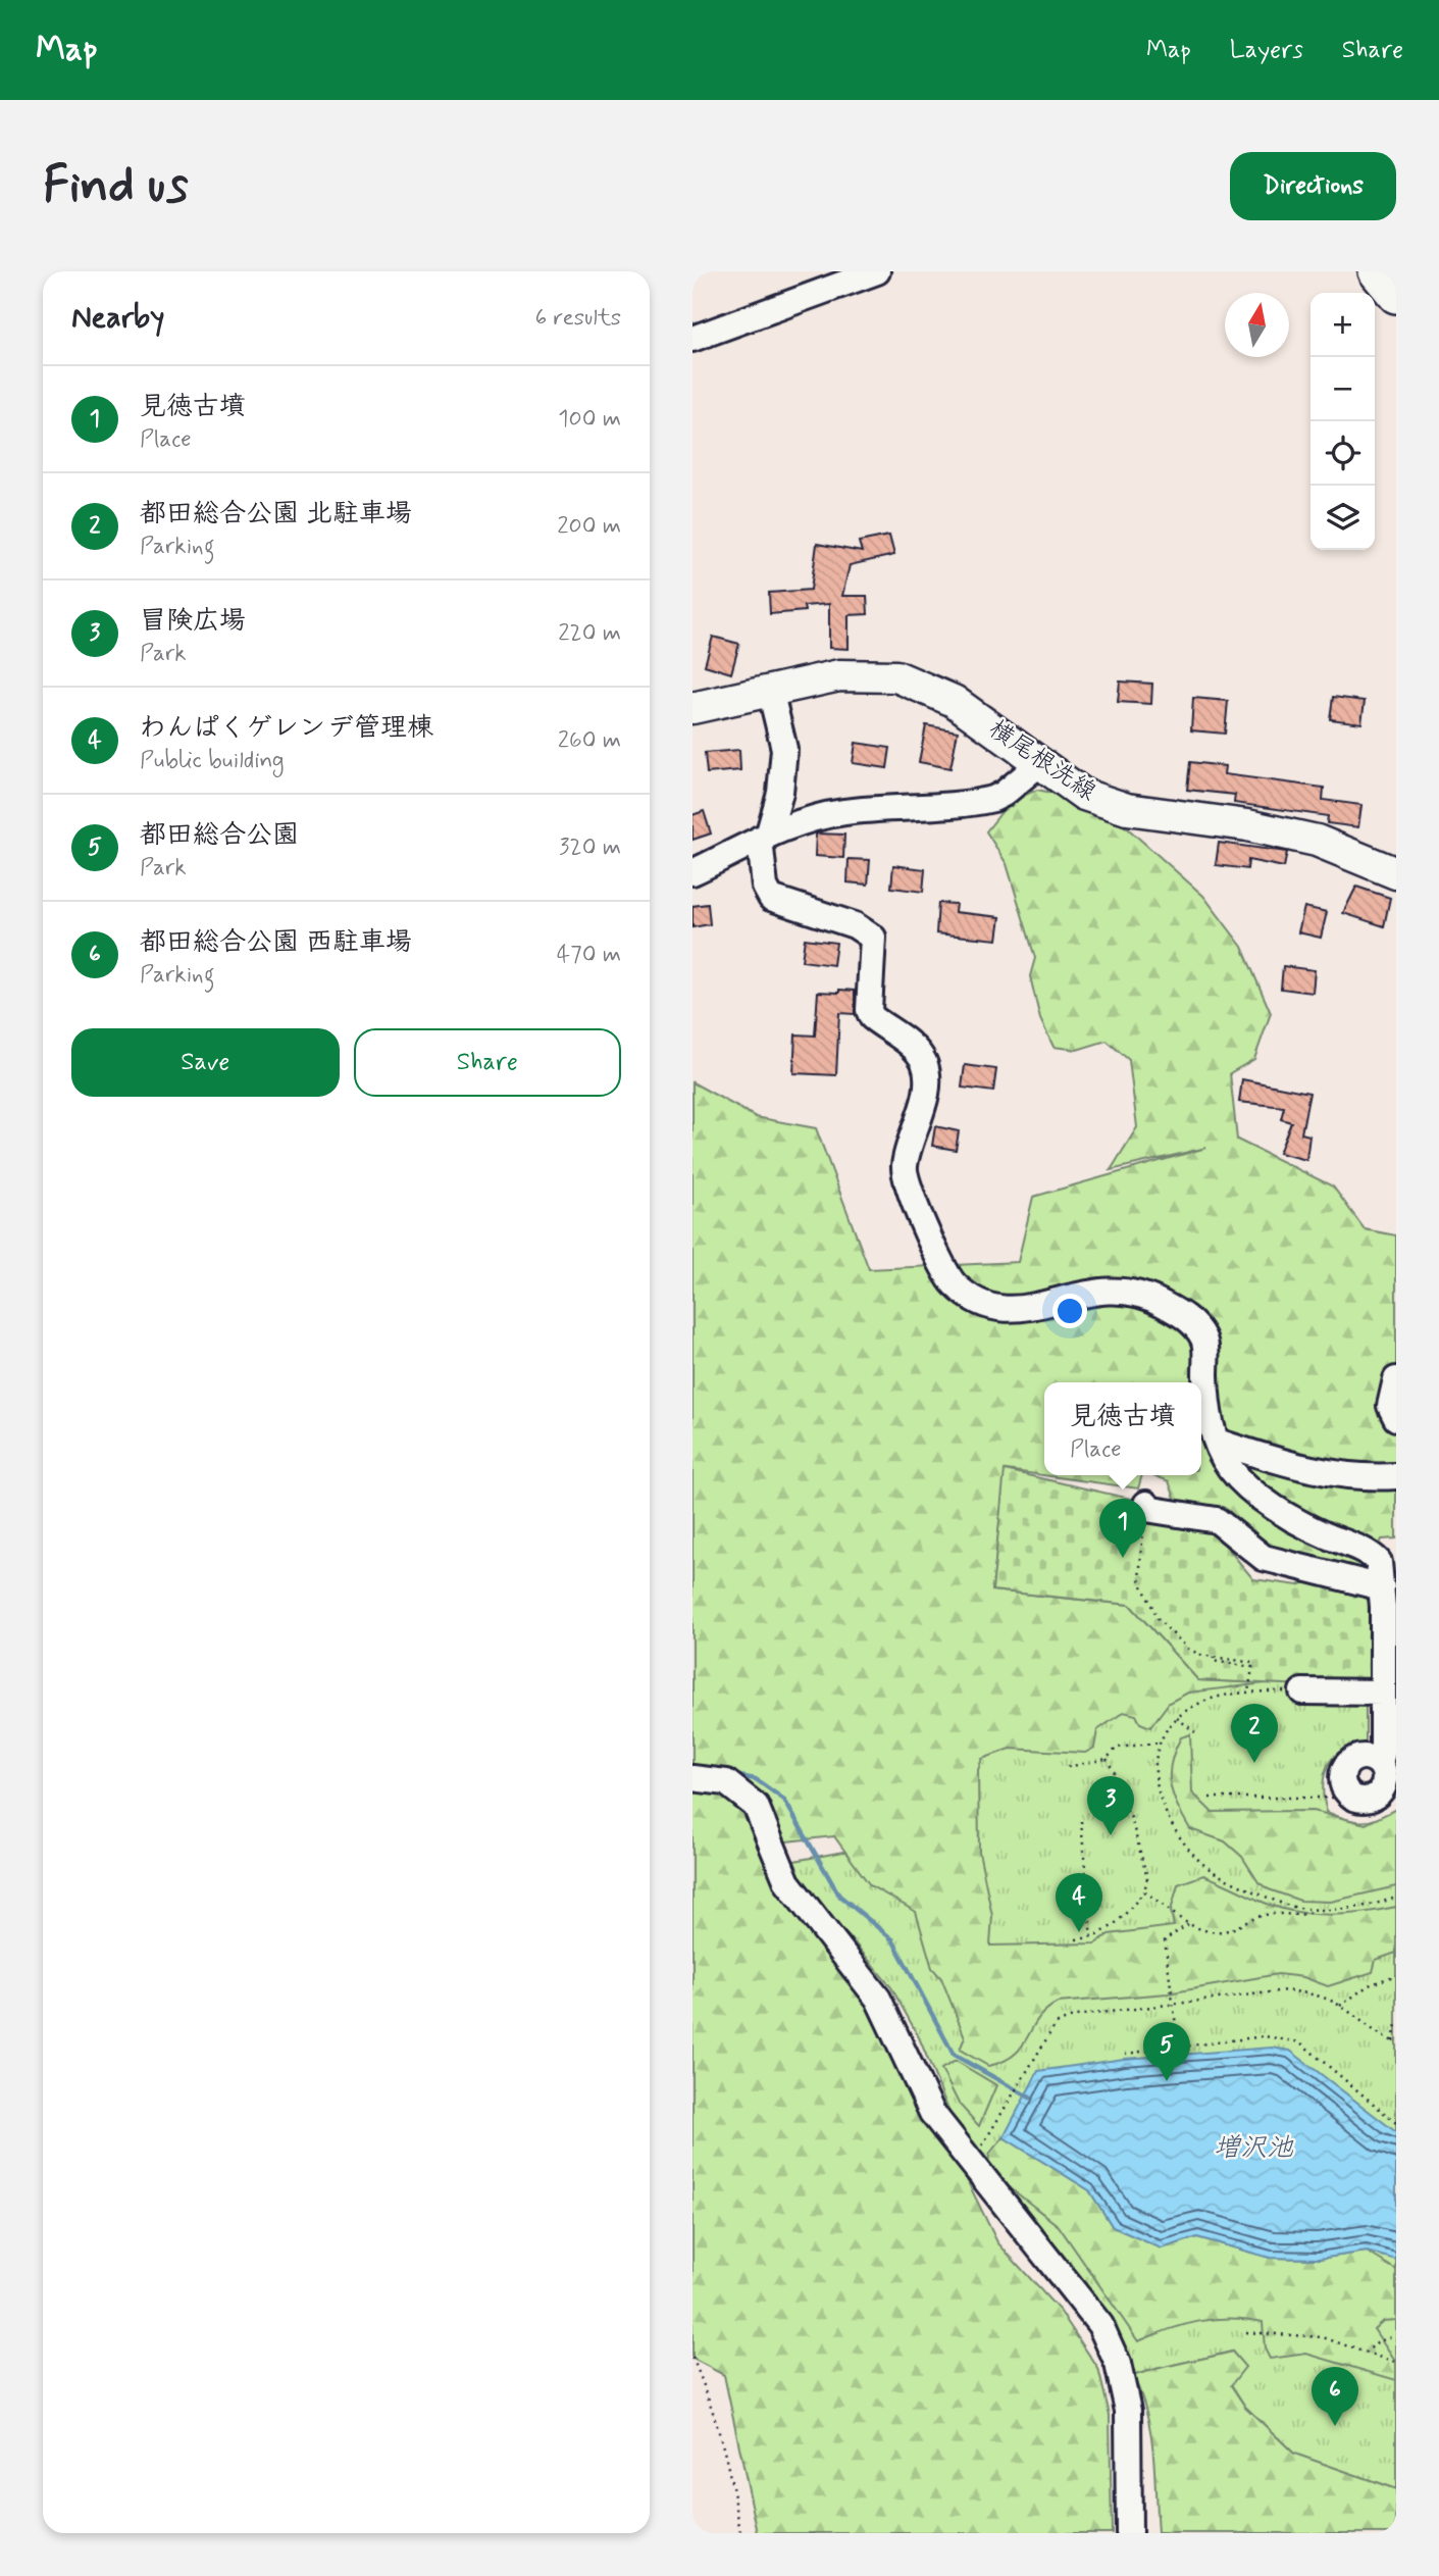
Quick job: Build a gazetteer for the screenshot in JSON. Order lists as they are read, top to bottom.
{
  "streets": {
    "main road": ["横尾根洗線"]
  },
  "water": ["増沢池"],
  "north": "top",
  "page": {
    "header": "Map",
    "nav": ["Map", "Layers", "Share"],
    "buttons": [
      "Directions",
      ["Save", "Share"]
    ],
    "title": "Find us",
    "heading": ["Nearby", "6 results"],
    "map_buttons": ["+", "−"],
    "list": [
      {
        "mark": "1",
        "name": "見徳古墳",
        "note": "Place",
        "value": "100 m"
      },
      {
        "mark": "2",
        "name": "都田総合公園 北駐車場",
        "note": "Parking",
        "value": "200 m"
      },
      {
        "mark": "3",
        "name": "冒険広場",
        "note": "Park",
        "value": "220 m"
      },
      {
        "mark": "4",
        "name": "わんぱくゲレンデ管理棟",
        "note": "Public building",
        "value": "260 m"
      },
      {
        "mark": "5",
        "name": "都田総合公園",
        "note": "Park",
        "value": "320 m"
      },
      {
        "mark": "6",
        "name": "都田総合公園 西駐車場",
        "note": "Parking",
        "value": "470 m"
      }
    ],
    "popup": ["見徳古墳", "Place"],
    "pins": [
      "1",
      "2",
      "3",
      "4",
      "5",
      "6"
    ]
  }
}
